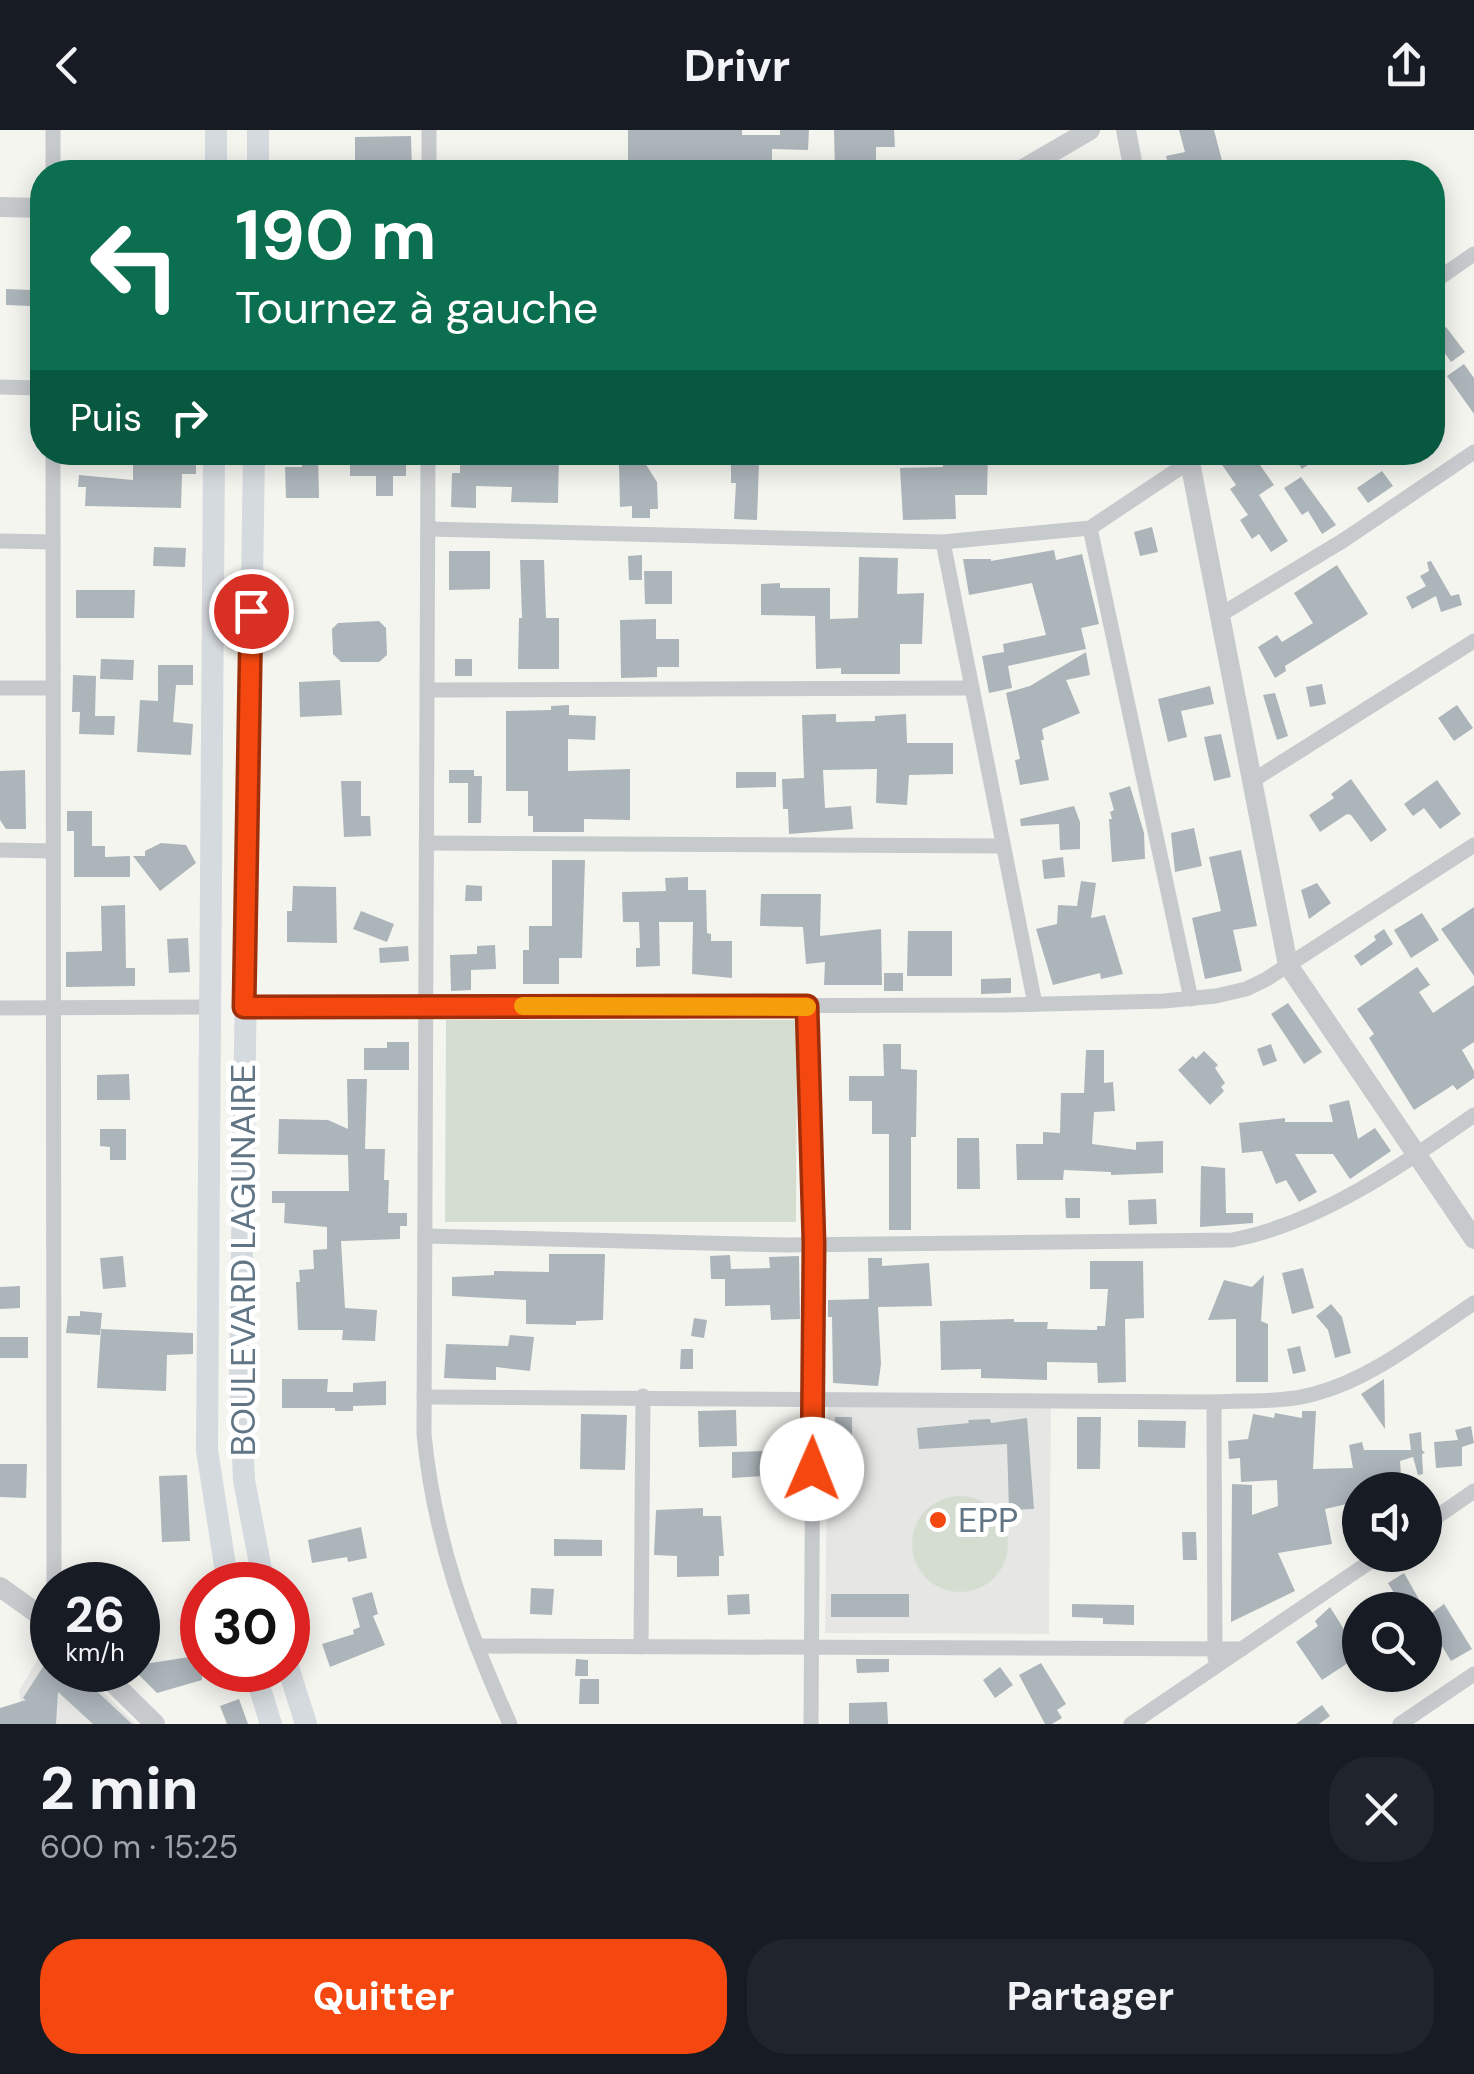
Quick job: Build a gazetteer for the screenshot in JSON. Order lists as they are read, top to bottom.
{
  "streets": {
    "main road": ["BOULEVARD LAGUNAIRE"]
  },
  "places": ["EPP"],
  "page": {
    "header": "Drivr",
    "turn": ["190 m", "Tournez à gauche"],
    "then": "Puis",
    "speed": "26 km/h",
    "limit": "30",
    "heading": ["2 min", "600 m · 15:25"],
    "buttons": ["Quitter", "Partager"]
  }
}
